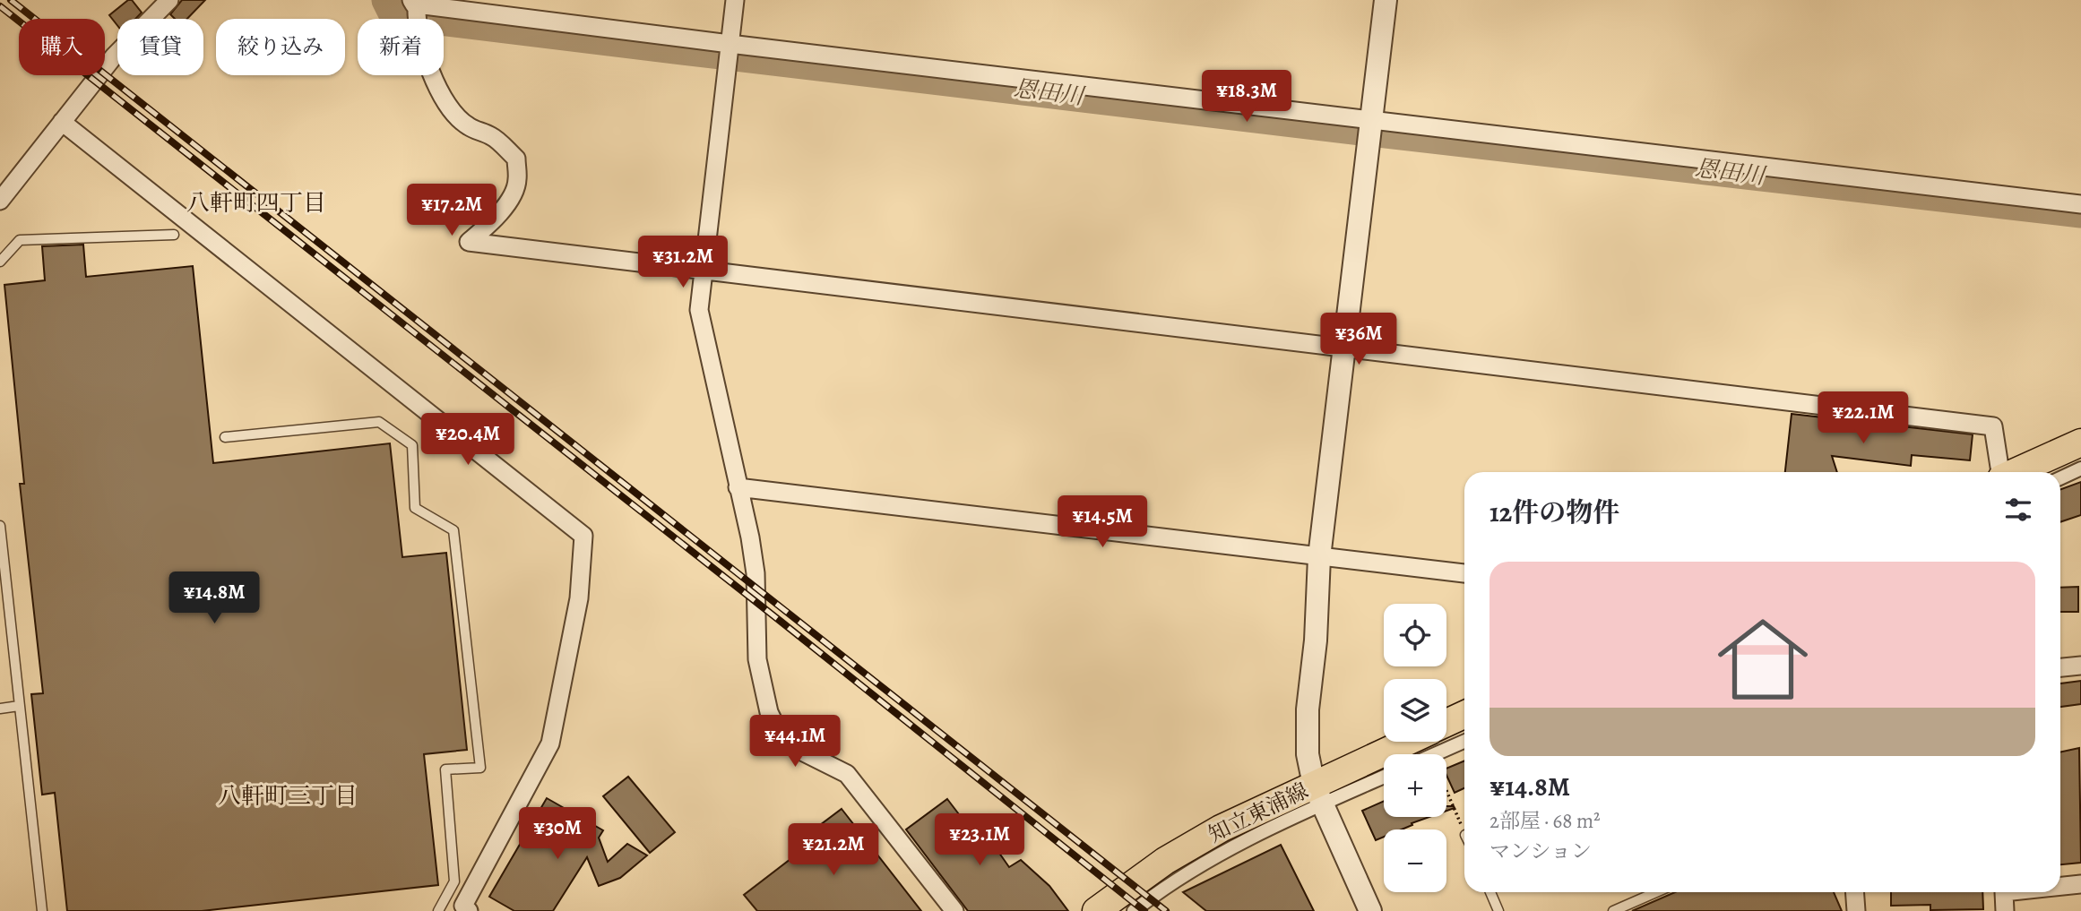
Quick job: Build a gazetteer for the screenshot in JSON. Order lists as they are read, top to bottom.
{
  "streets": {
    "main road": ["知立東浦線"]
  },
  "districts": ["八軒町四丁目", "八軒町三丁目"],
  "water": ["恩田川"],
  "page": {
    "chip": [
      "購入",
      "賃貸",
      "絞り込み",
      "新着"
    ],
    "price": [
      "¥18.3M",
      "¥17.2M",
      "¥31.2M",
      "¥36M",
      "¥22.1M",
      "¥20.4M",
      "¥14.5M",
      "¥14.8M",
      "¥44.1M",
      "¥30M",
      "¥23.1M",
      "¥21.2M"
    ],
    "heading": "12件の物件",
    "list": [
      {
        "name": "¥14.8M",
        "note": "2部屋 · 68 m² · マンション"
      }
    ],
    "map_buttons": ["+", "−"]
  }
}
